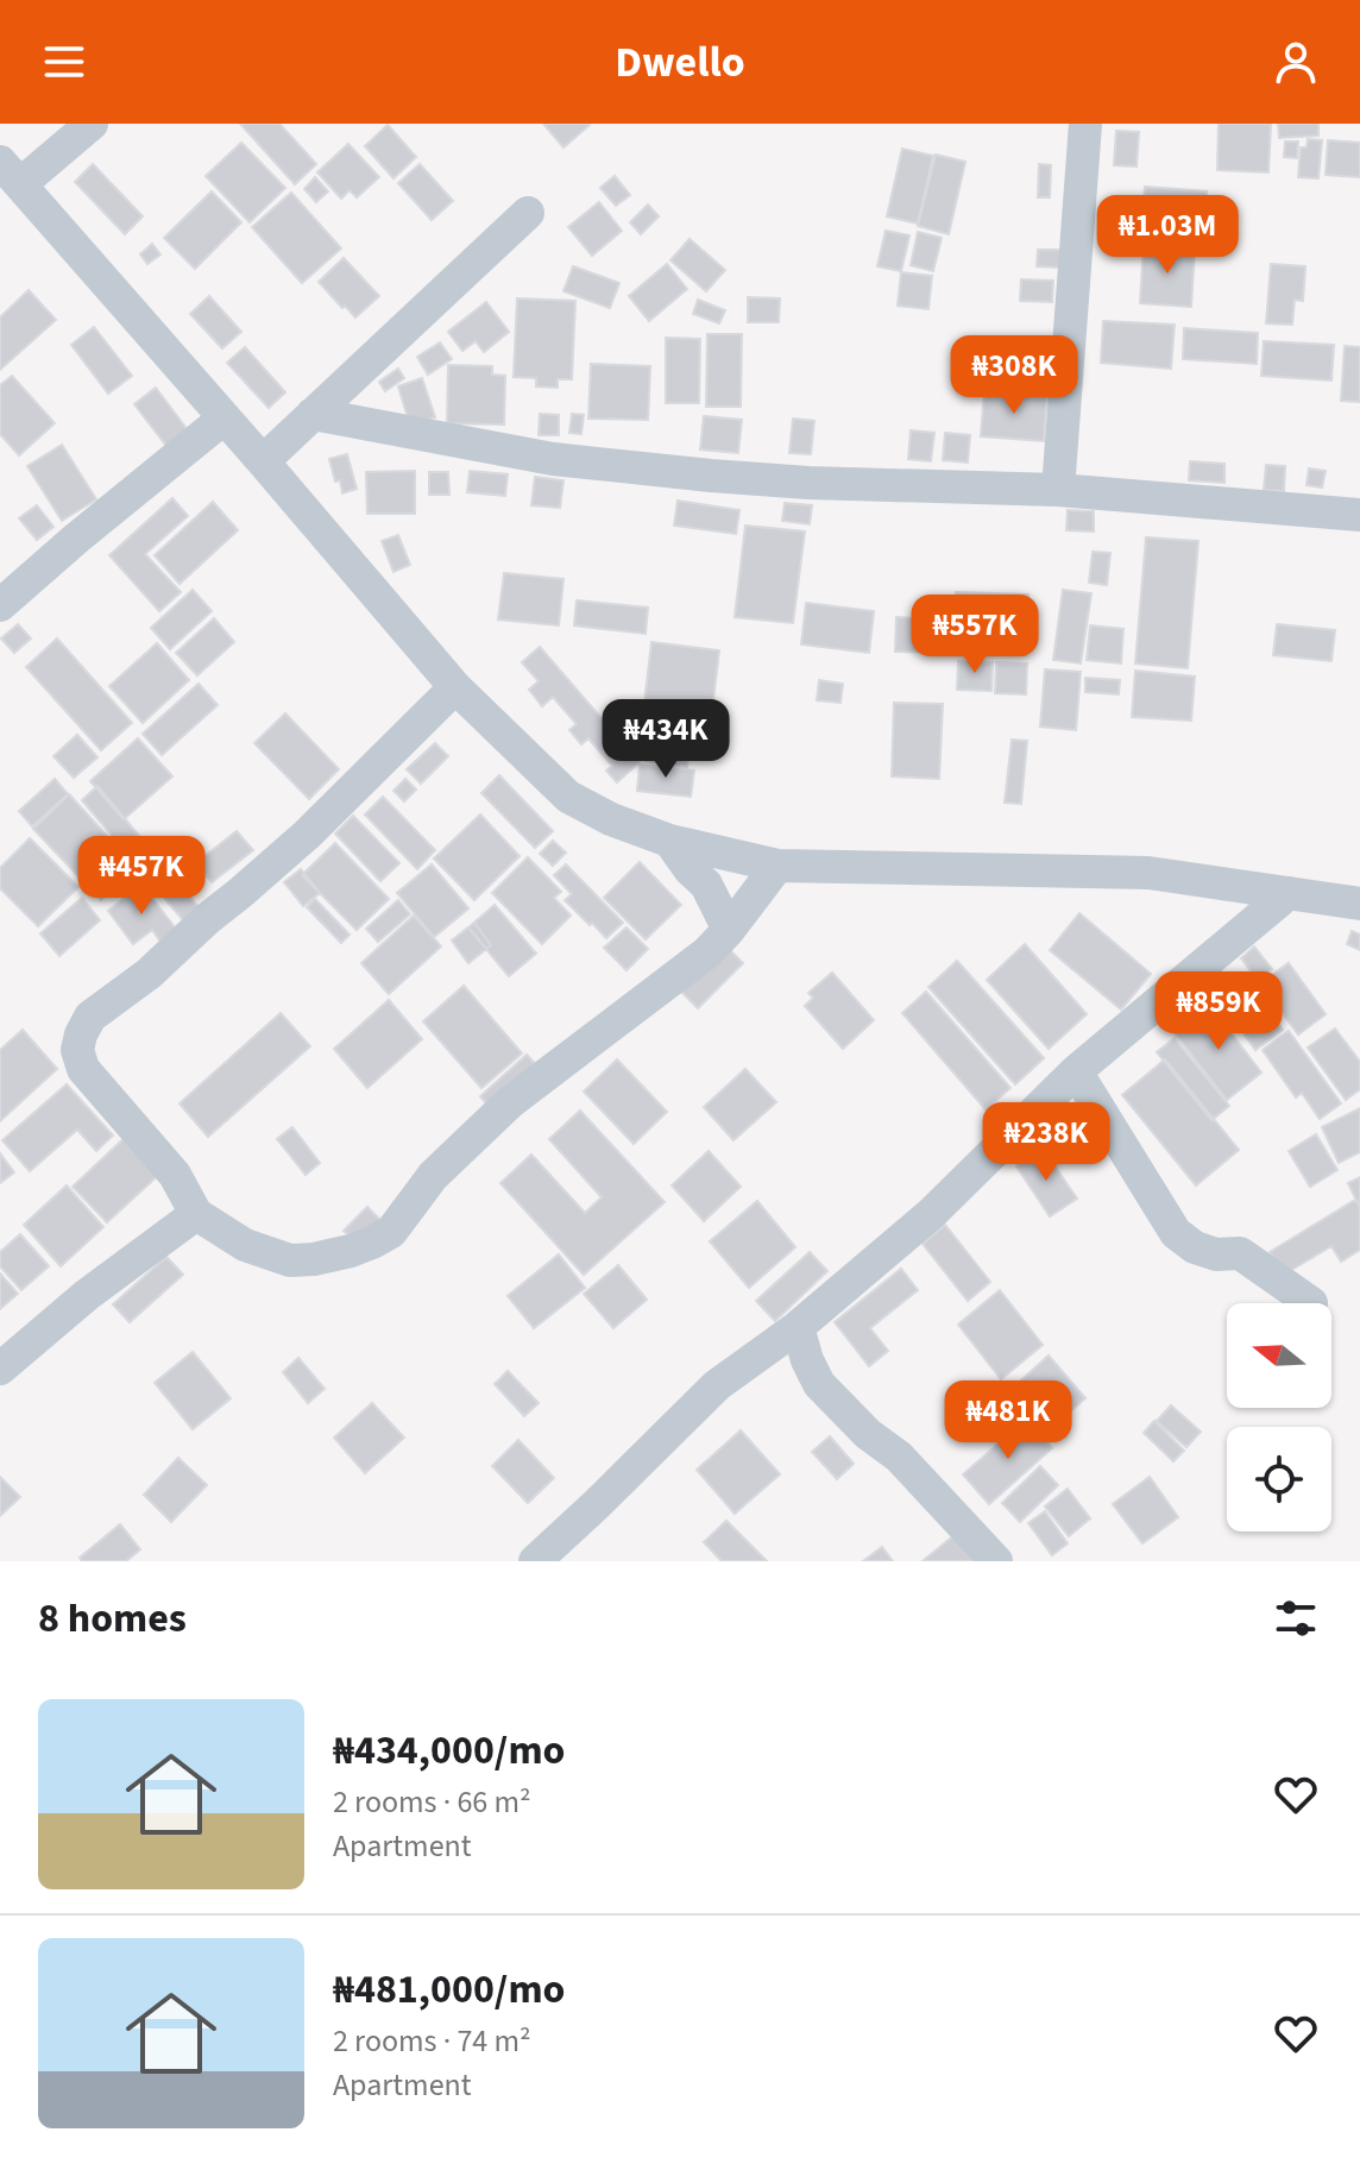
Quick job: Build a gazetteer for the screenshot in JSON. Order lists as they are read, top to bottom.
{
  "north": "left",
  "page": {
    "header": "Dwello",
    "price": [
      "₦1.03M",
      "₦308K",
      "₦557K",
      "₦434K",
      "₦457K",
      "₦859K",
      "₦238K",
      "₦481K"
    ],
    "heading": "8 homes",
    "list": [
      {
        "name": "₦434,000/mo",
        "note": "2 rooms · 66 m² · Apartment"
      },
      {
        "name": "₦481,000/mo",
        "note": "2 rooms · 74 m² · Apartment"
      }
    ]
  }
}
